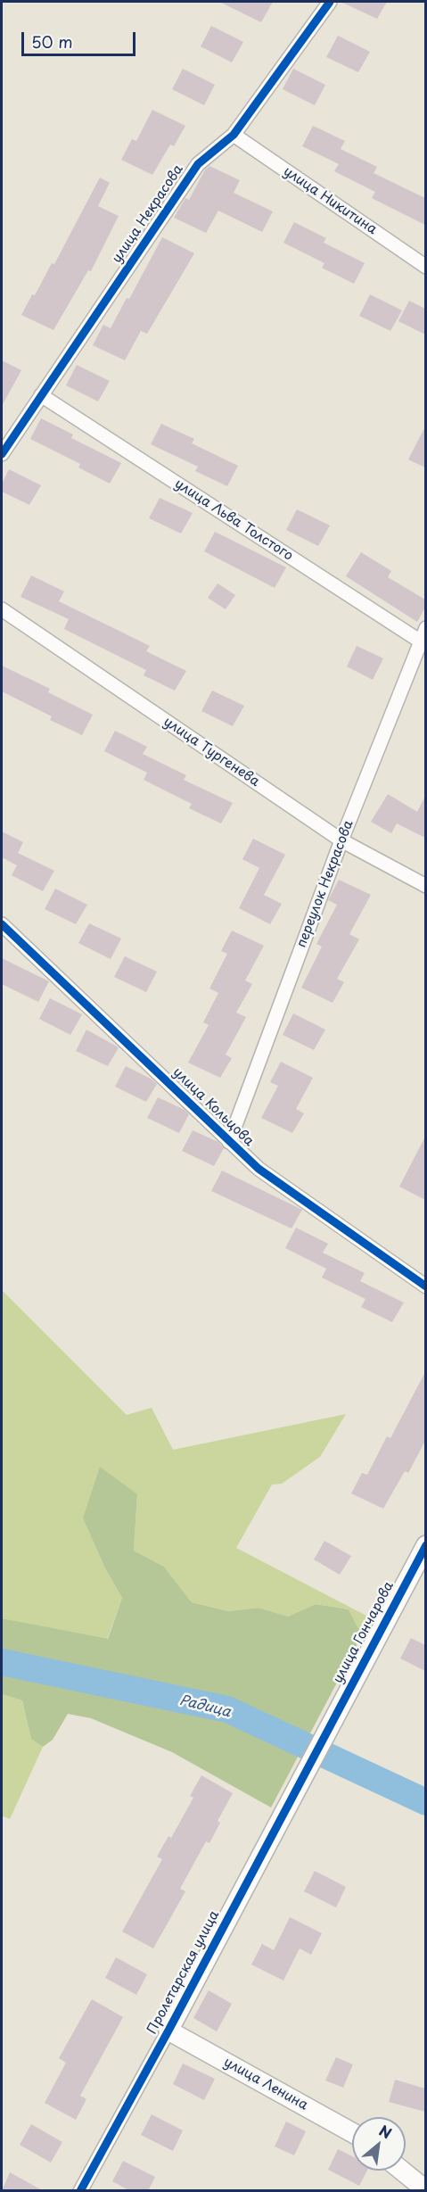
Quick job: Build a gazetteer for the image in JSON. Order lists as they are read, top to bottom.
{
  "streets": {
    "street": [
      "улица Никитина",
      "улица Некрасова",
      "улица Льва Толстого",
      "улица Тургенева",
      "переулок Некрасова",
      "улица Кольцова",
      "улица Гончарова",
      "Пролетарская улица",
      "улица Ленина"
    ]
  },
  "crossings": [
    ["улица Никитина", "улица Некрасова"],
    ["улица Некрасова", "улица Льва Толстого"],
    ["улица Льва Толстого", "переулок Некрасова"],
    ["улица Тургенева", "переулок Некрасова"],
    ["переулок Некрасова", "улица Кольцова"],
    ["улица Гончарова", "Пролетарская улица"],
    ["Пролетарская улица", "улица Ленина"]
  ],
  "water": ["Радица"],
  "scale_bar": "50 m",
  "north": "top right"
}
